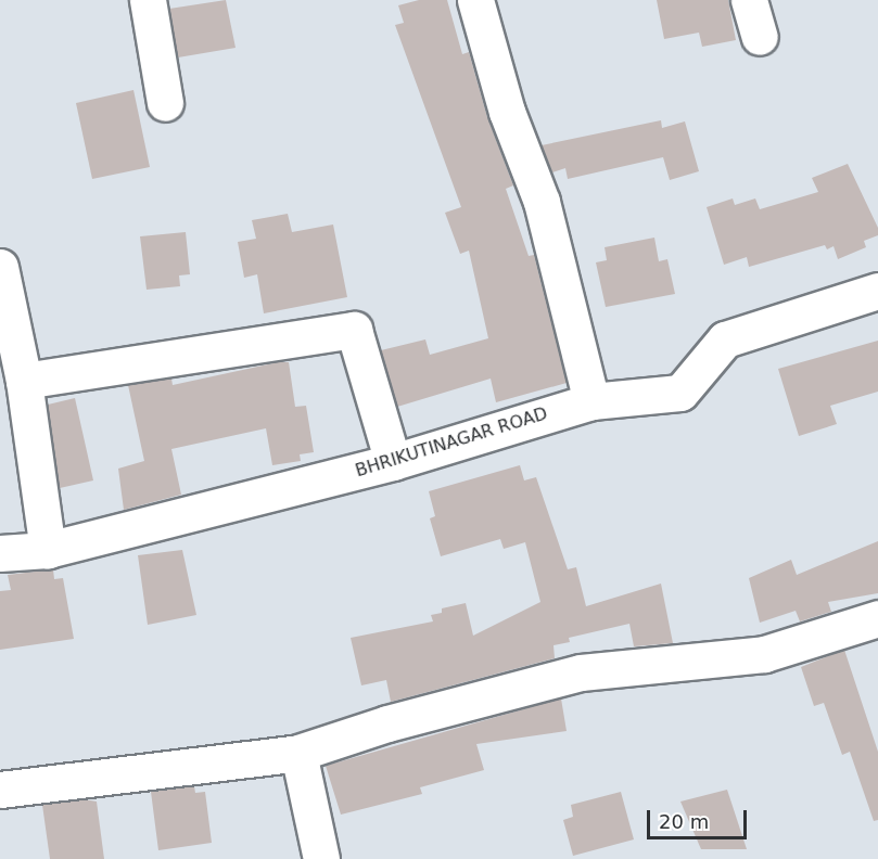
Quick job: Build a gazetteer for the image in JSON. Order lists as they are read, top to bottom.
{
  "streets": {
    "street": ["BHRIKUTINAGAR ROAD"]
  },
  "scale_bar": "20 m"
}
